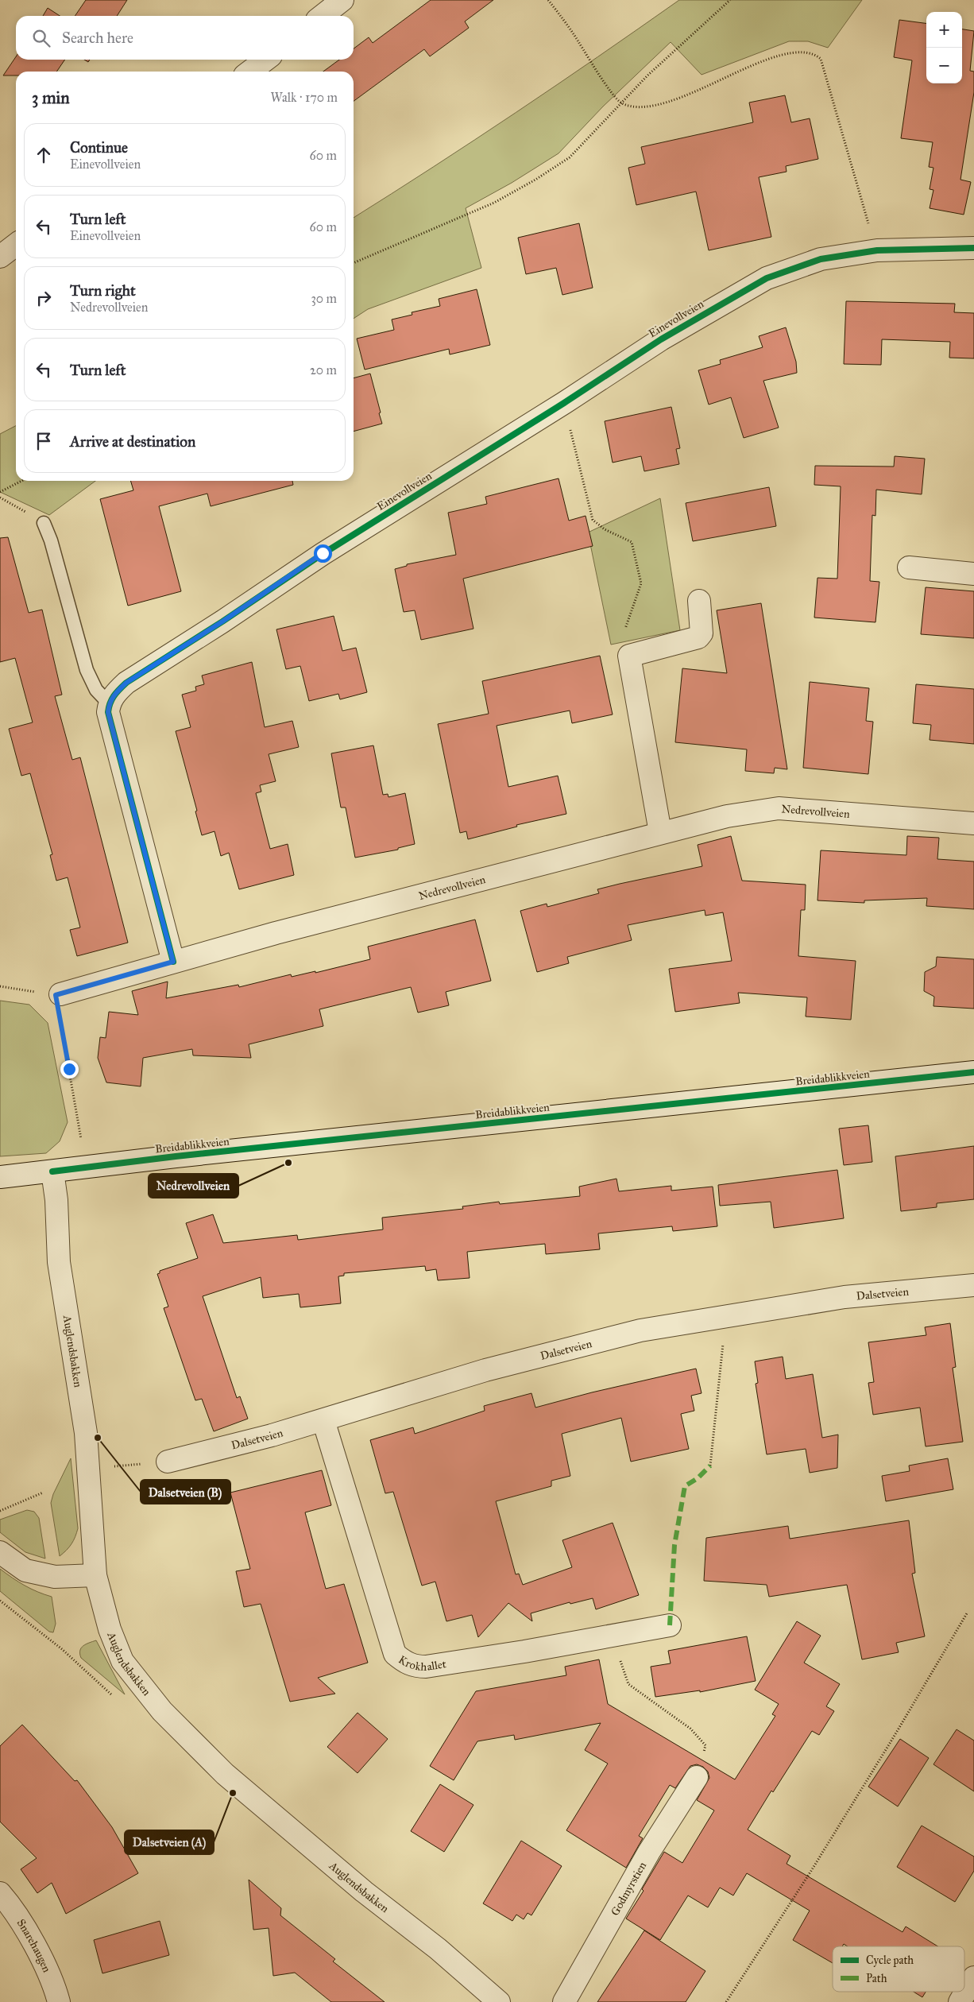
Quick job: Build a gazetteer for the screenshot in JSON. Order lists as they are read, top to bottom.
{
  "streets": {
    "street": [
      "Einevollveien",
      "Nedrevollveien",
      "Breidablikkveien",
      "Dalsetveien",
      "Auglendsbakken",
      "Krokhallet",
      "Godmyrstien",
      "Snarehaugen"
    ]
  },
  "crossings": [
    ["Breidablikkveien", "Auglendsbakken"],
    ["Dalsetveien", "Krokhallet"]
  ],
  "places": ["Nedrevollveien", "Dalsetveien (B)", "Dalsetveien (A)"],
  "legend": ["Cycle path", "Path"],
  "page": {
    "map_buttons": ["+", "−"],
    "search": "Search here",
    "heading": ["3 min", "Walk · 170 m"],
    "list": [
      ["Continue", "Einevollveien", "60 m"],
      ["Turn left", "Einevollveien", "60 m"],
      ["Turn right", "Nedrevollveien", "30 m"],
      ["Turn left", "20 m"],
      "Arrive at destination"
    ]
  }
}
